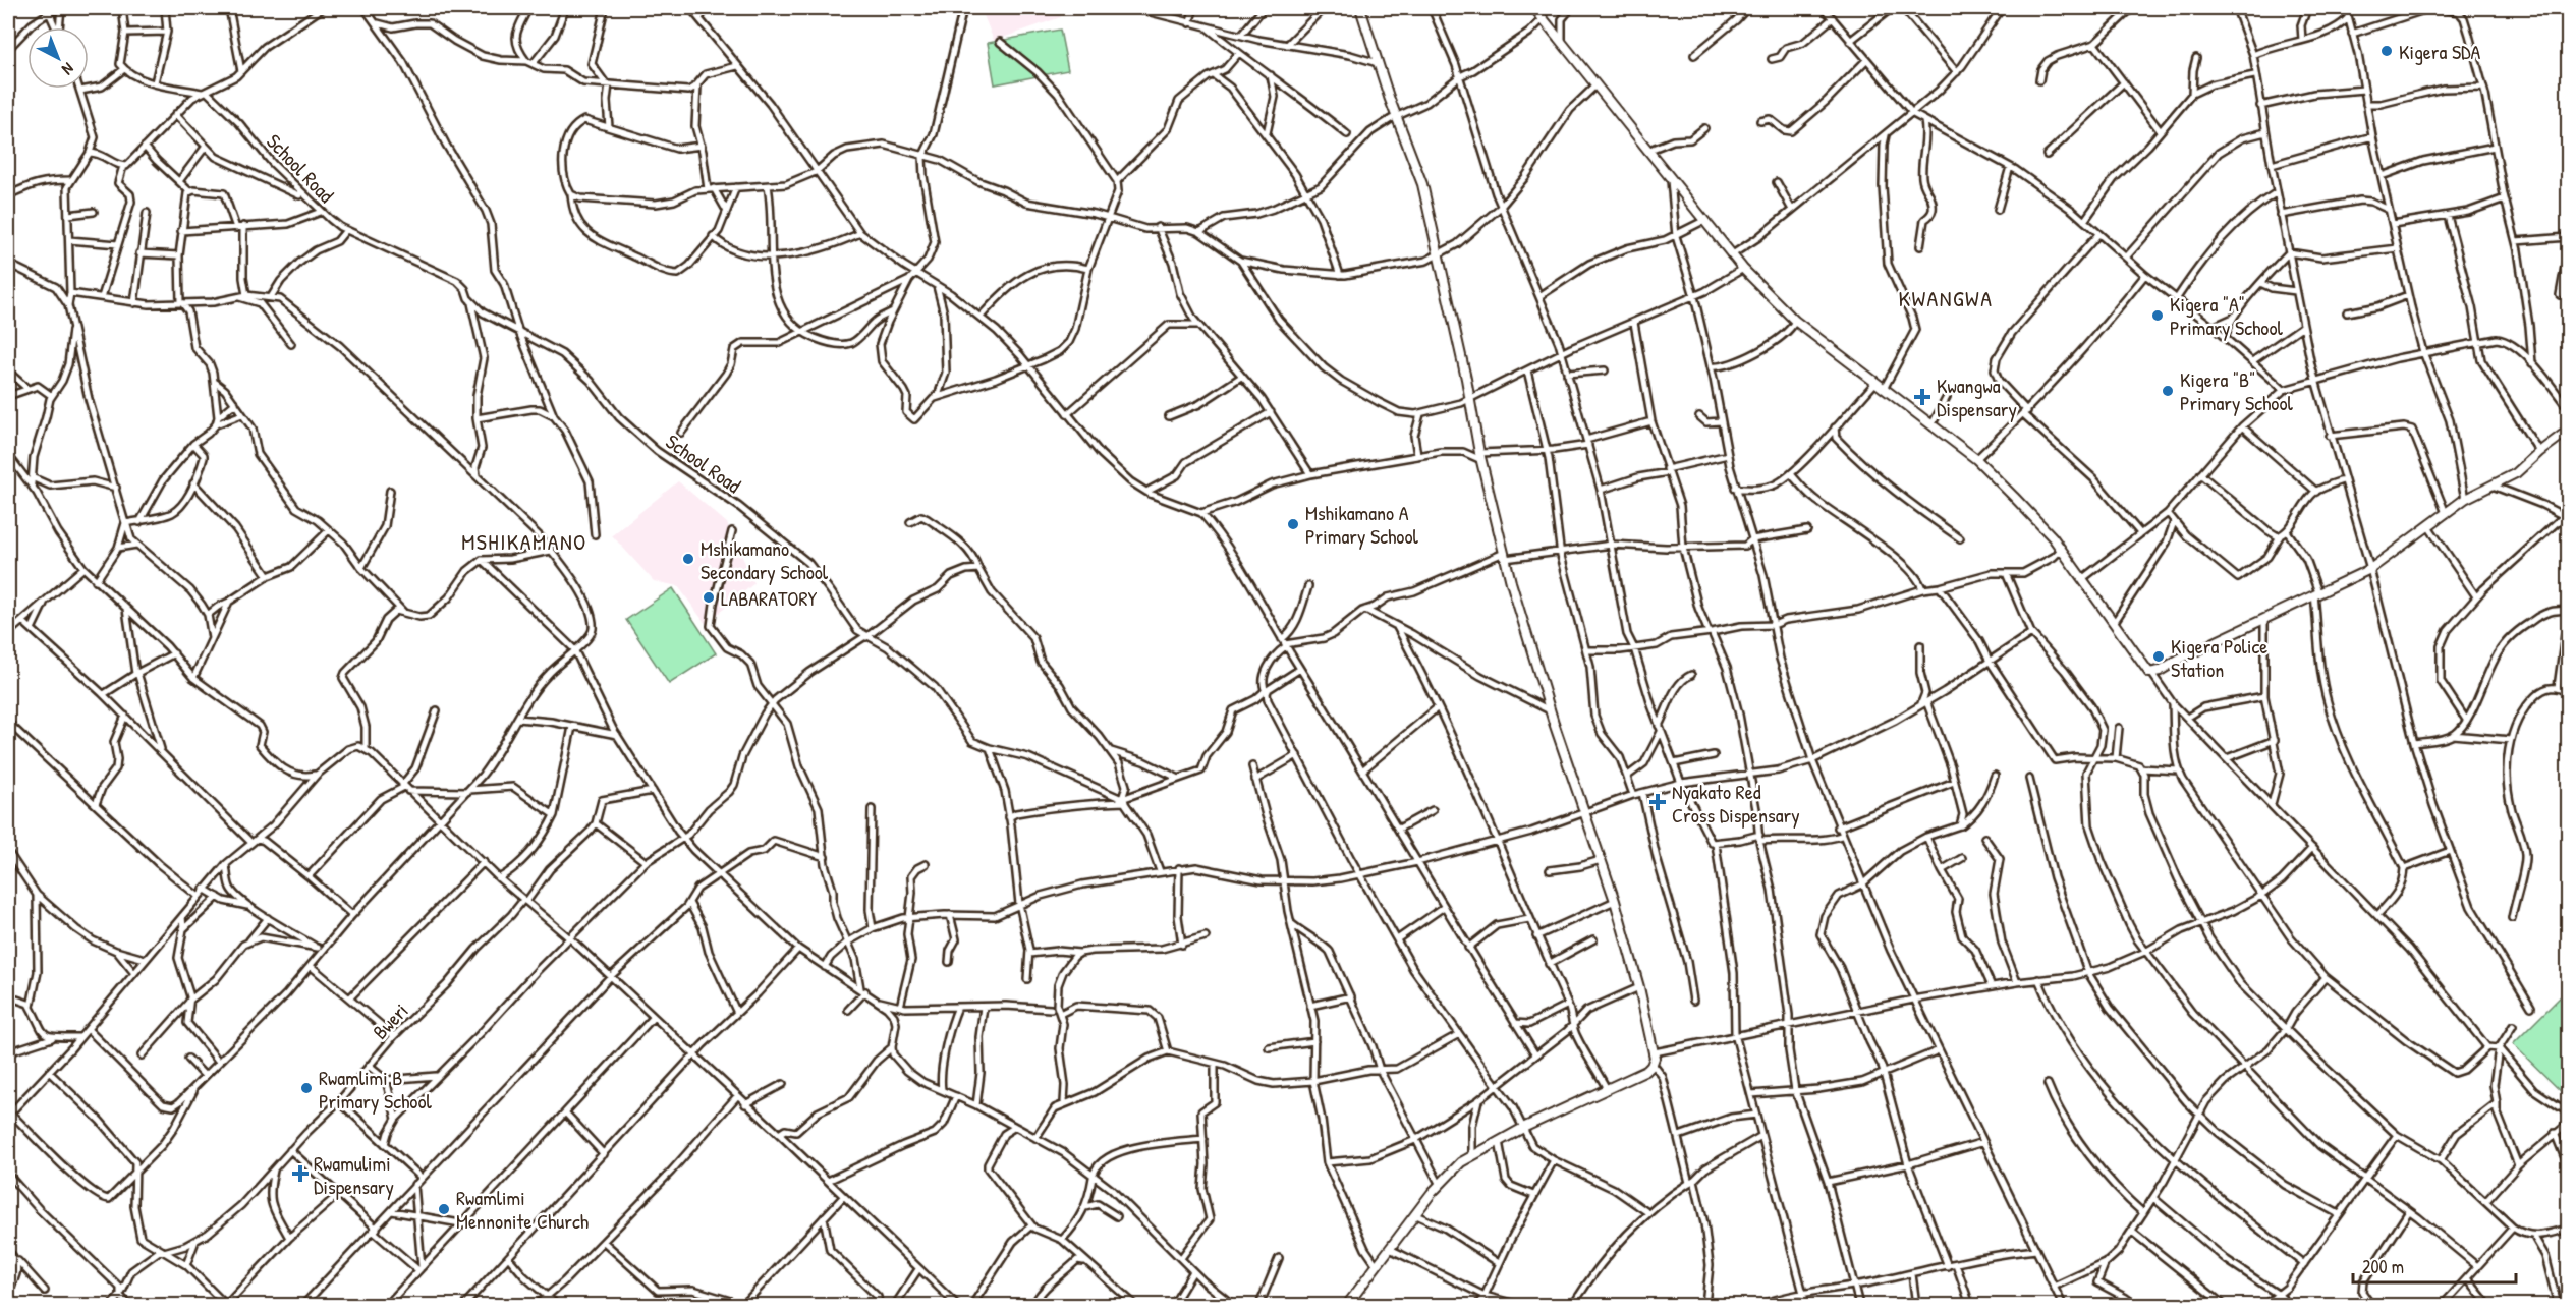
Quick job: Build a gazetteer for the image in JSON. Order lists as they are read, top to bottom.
{
  "streets": {
    "street": ["School Road", "Bweri"]
  },
  "districts": ["KWANGWA", "MSHIKAMANO"],
  "places": {
    "other": [
      "Kigera SDA",
      "Kigera \"A\" Primary School",
      "Kigera \"B\" Primary School",
      "Mshikamano A Primary School",
      "Mshikamano Secondary School",
      "LABARATORY",
      "Kigera Police Station",
      "Rwamlimi B Primary School",
      "Rwamlimi Mennonite Church"
    ],
    "health": ["Kwangwa Dispensary", "Nyakato Red Cross Dispensary", "Rwamulimi Dispensary"]
  },
  "scale_bar": "200 m",
  "north": "bottom right"
}
